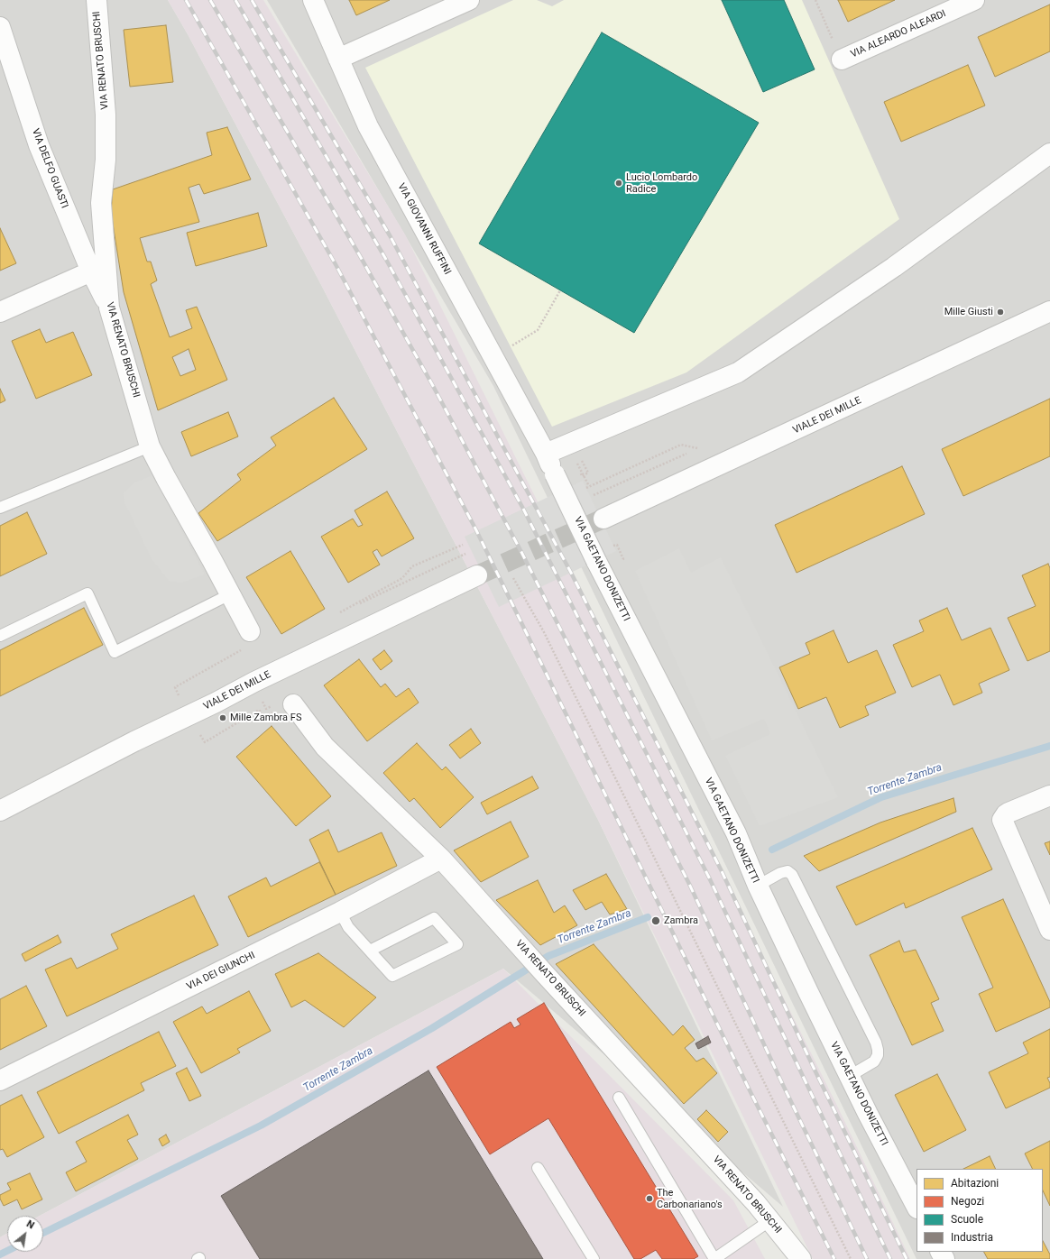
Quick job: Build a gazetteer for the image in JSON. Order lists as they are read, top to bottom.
{
  "streets": {
    "street": [
      "VIA ALEARDO ALEARDI",
      "VIA RENATO BRUSCHI",
      "VIA DELFO GUASTI",
      "VIA GIOVANNI RUFFINI",
      "VIALE DEI MILLE",
      "VIA GAETANO DONIZETTI",
      "VIA DEI GIUNCHI"
    ]
  },
  "crossings": [
    ["VIA RENATO BRUSCHI", "VIA DELFO GUASTI"],
    ["VIA RENATO BRUSCHI", "VIA DEI GIUNCHI"],
    ["VIA GIOVANNI RUFFINI", "VIA GAETANO DONIZETTI"]
  ],
  "water": ["Torrente Zambra"],
  "places": [
    "Lucio Lombardo Radice",
    "Mille Giusti",
    "Mille Zambra FS",
    "Zambra",
    "The Carbonariano's"
  ],
  "legend": [
    "Abitazioni",
    "Negozi",
    "Scuole",
    "Industria"
  ],
  "north": "top right"
}
